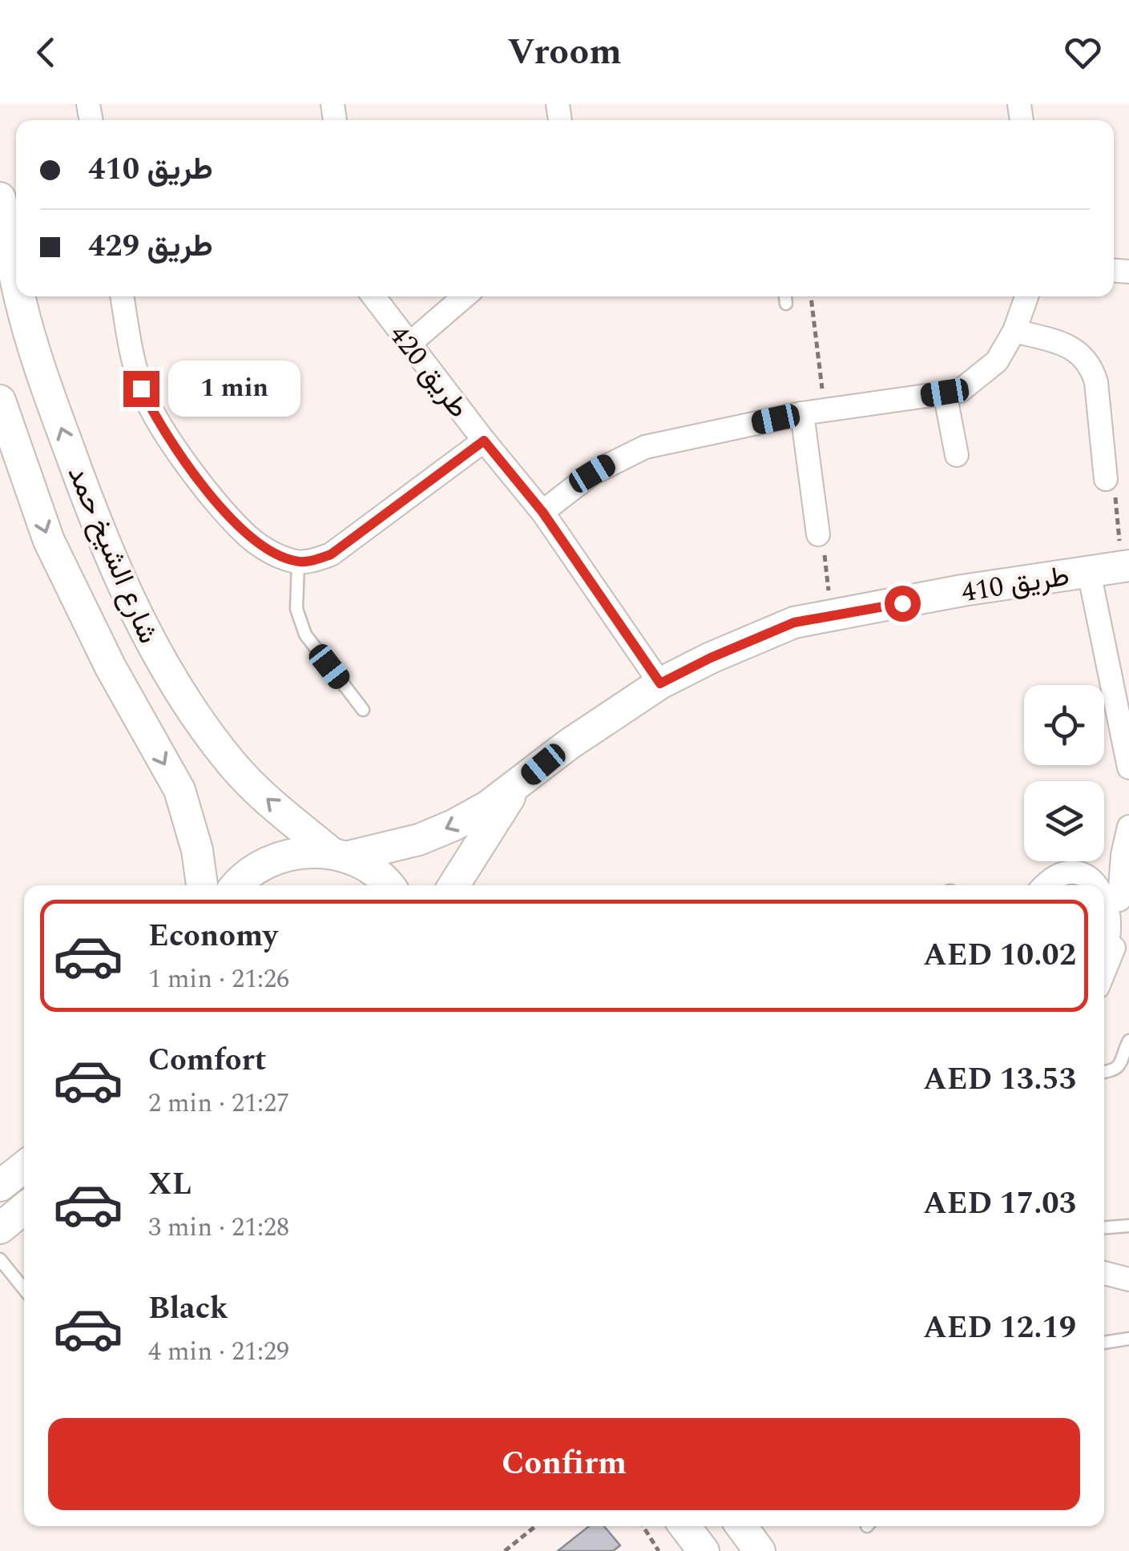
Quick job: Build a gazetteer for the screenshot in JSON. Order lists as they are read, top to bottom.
{
  "streets": {
    "main road": ["شارع الشيخ حمد", "طريق 410"],
    "street": ["طريق 420"]
  },
  "crossings": [
    ["طريق 420", "طريق 410"],
    ["شارع الشيخ حمد", "طريق 410"]
  ],
  "page": {
    "header": "Vroom",
    "banner": ["طريق 410", "طريق 429"],
    "bubble": "1 min",
    "list": [
      {
        "name": "Economy",
        "note": "1 min · 21:26",
        "value": "AED 10.02"
      },
      {
        "name": "Comfort",
        "note": "2 min · 21:27",
        "value": "AED 13.53"
      },
      {
        "name": "XL",
        "note": "3 min · 21:28",
        "value": "AED 17.03"
      },
      {
        "name": "Black",
        "note": "4 min · 21:29",
        "value": "AED 12.19"
      }
    ],
    "buttons": "Confirm"
  }
}
